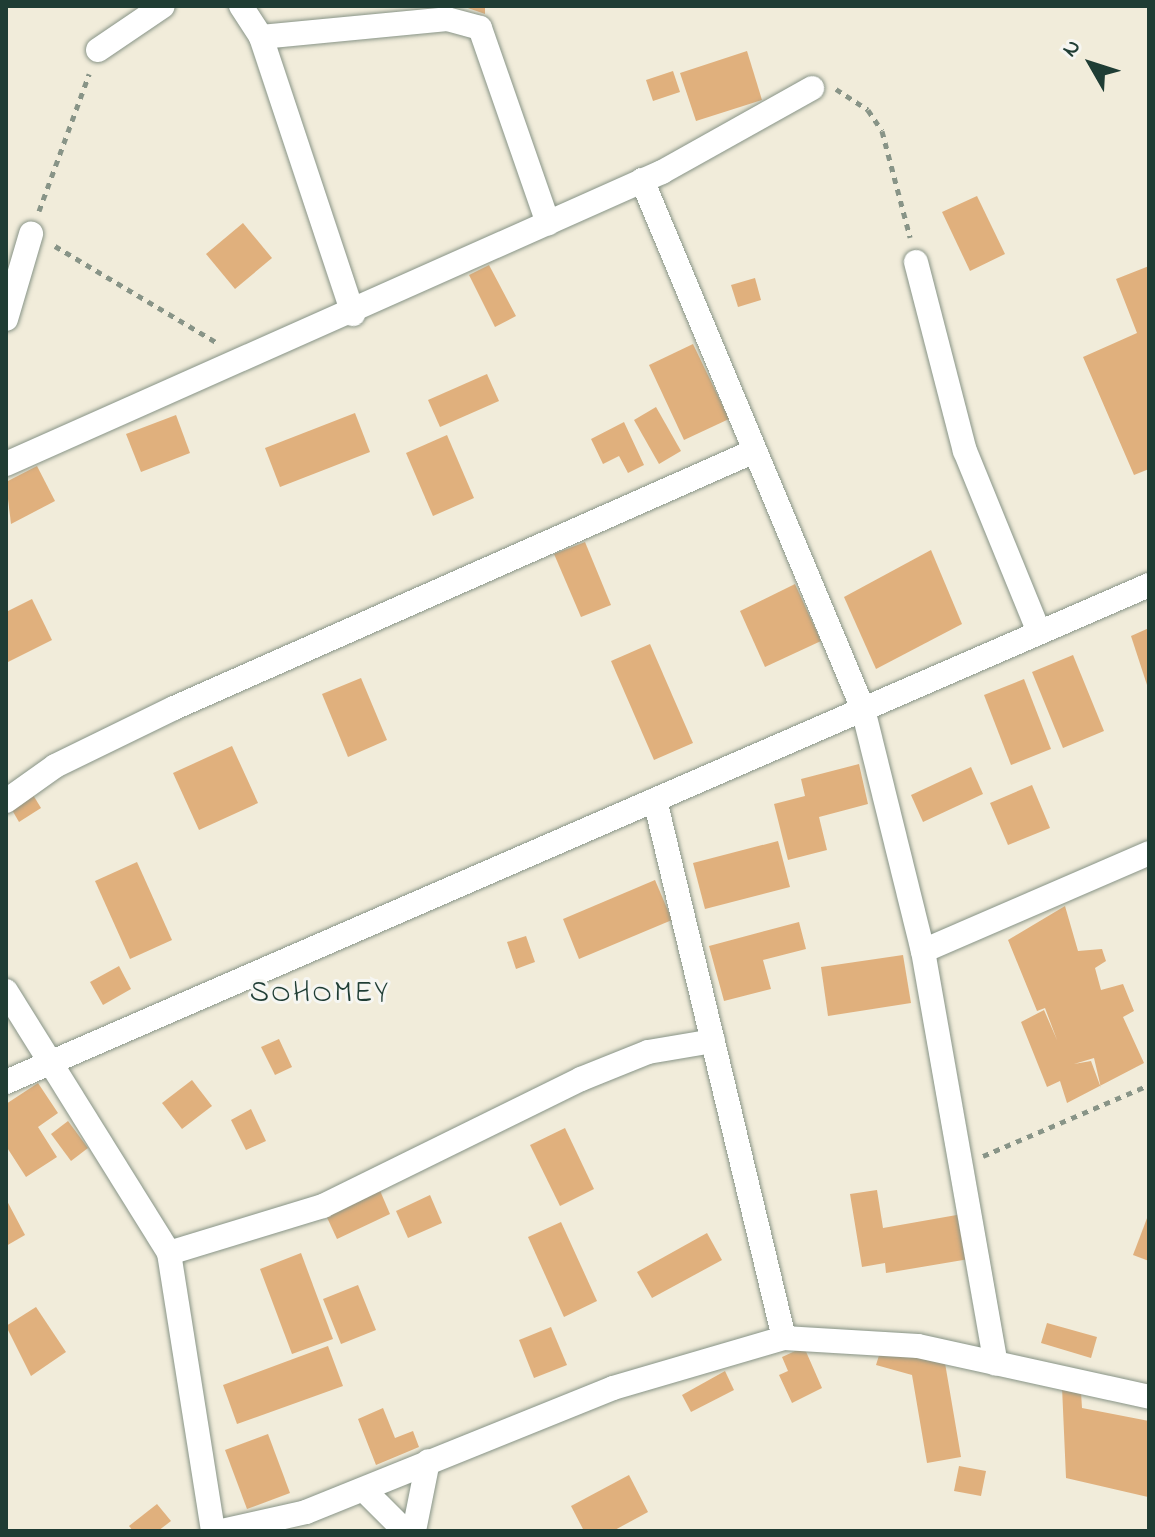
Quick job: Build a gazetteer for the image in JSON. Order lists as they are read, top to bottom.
{
  "districts": ["SOHOMEY"],
  "north": "top left"
}
